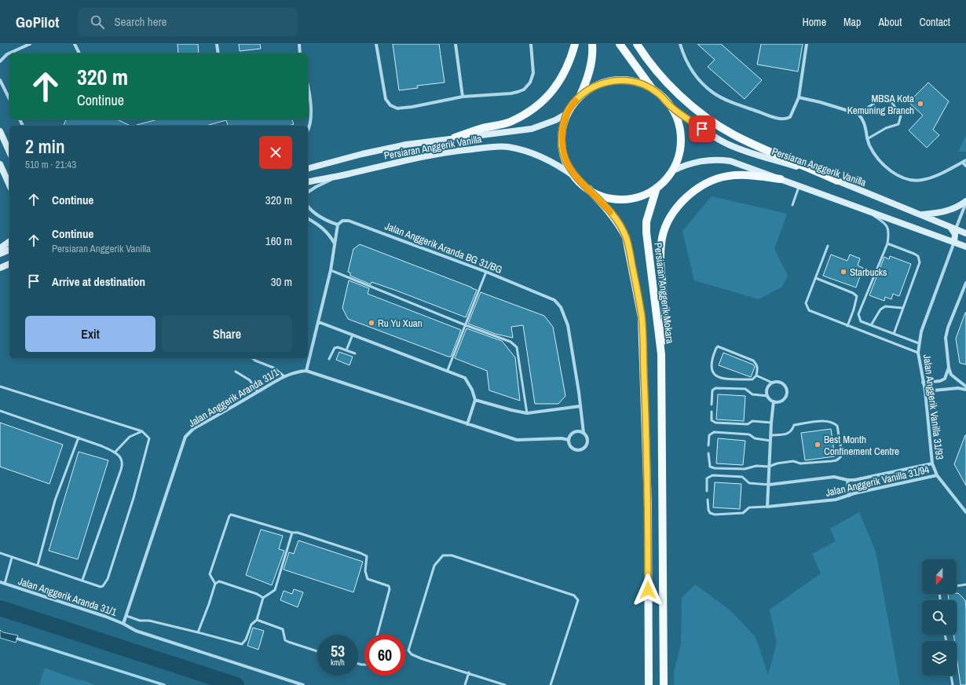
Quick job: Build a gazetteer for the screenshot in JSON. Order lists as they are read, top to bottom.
{
  "streets": {
    "main road": ["Persiaran Anggerik Vanilla", "Persiaran Anggerik Mokara"],
    "street": [
      "Jalan Anggerik Aranda BG 31/BG",
      "Jalan Anggerik Aranda 31/1",
      "Jalan Anggerik Vanilla 31/93",
      "Jalan Anggerik Vanilla 31/94"
    ]
  },
  "crossings": [
    ["Jalan Anggerik Aranda BG 31/BG", "Jalan Anggerik Aranda 31/1"],
    ["Jalan Anggerik Vanilla 31/93", "Jalan Anggerik Vanilla 31/94"]
  ],
  "places": [
    "MBSA Kota Kemuning Branch",
    "Starbucks",
    "Ru Yu Xuan",
    "Best Month Confinement Centre"
  ],
  "north": "bottom",
  "page": {
    "header": "GoPilot",
    "search": "Search here",
    "nav": [
      "Home",
      "Map",
      "About",
      "Contact"
    ],
    "turn": ["320 m", "Continue"],
    "heading": ["2 min", "510 m · 21:43"],
    "list": [
      {
        "name": "Continue",
        "value": "320 m"
      },
      {
        "name": "Continue",
        "note": "Persiaran Anggerik Vanilla",
        "value": "160 m"
      },
      {
        "name": "Arrive at destination",
        "value": "30 m"
      }
    ],
    "buttons": ["Exit", "Share"],
    "speed": "53 km/h",
    "limit": "60"
  }
}
